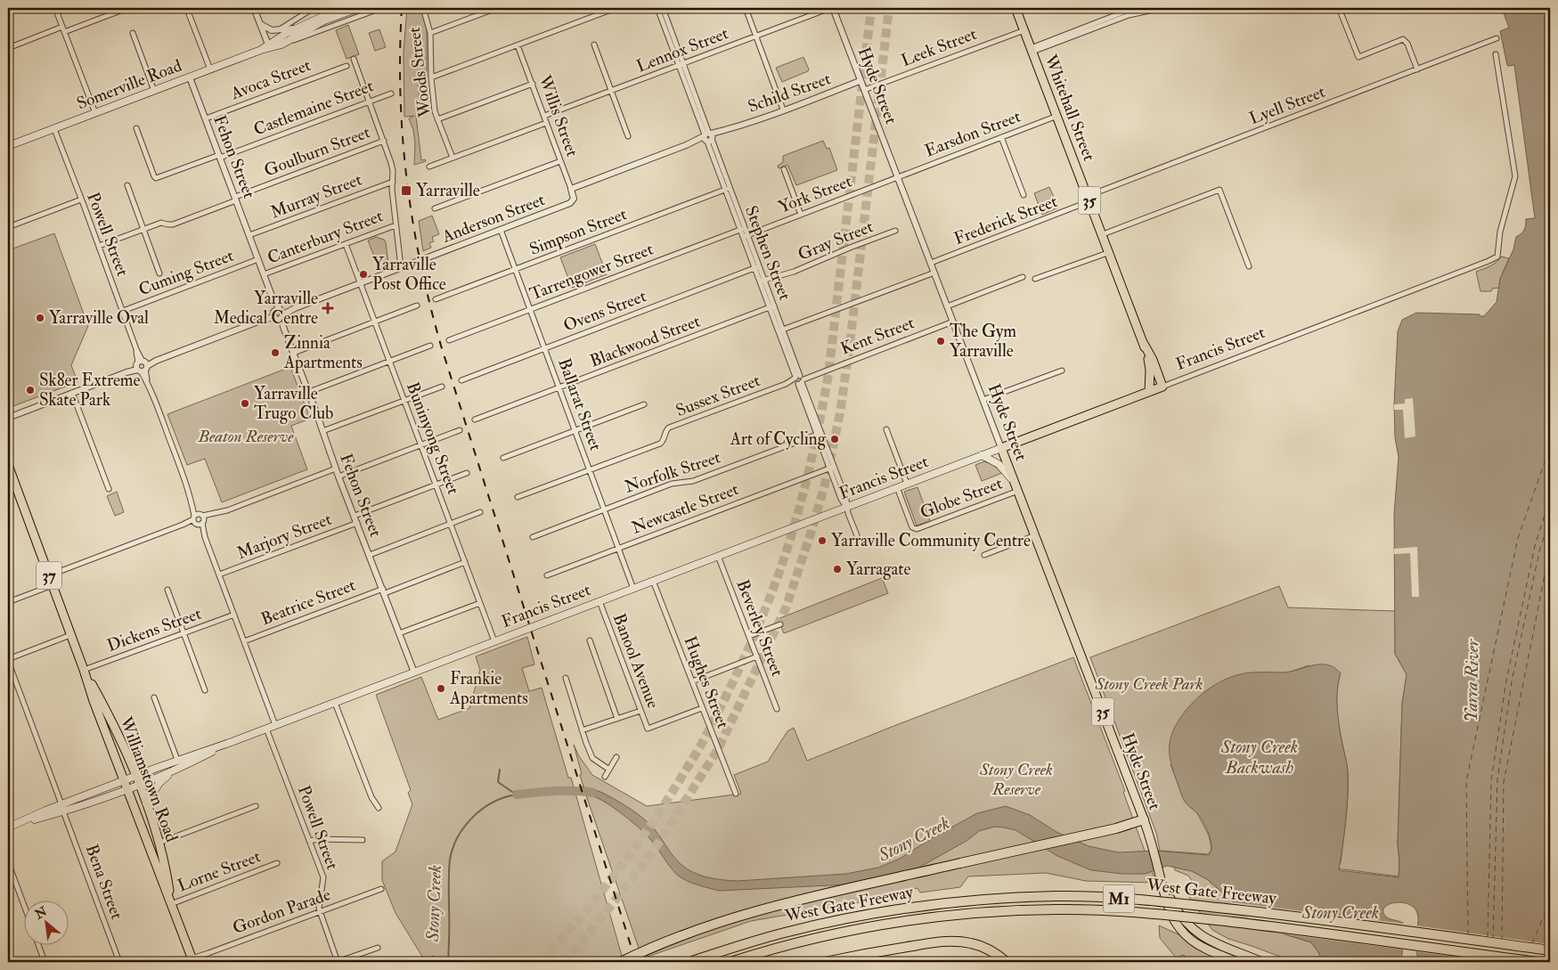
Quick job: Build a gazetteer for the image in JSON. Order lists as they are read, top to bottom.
{
  "streets": {
    "highway": ["West Gate Freeway", "M1"],
    "main road": [
      "Somerville Road",
      "Hyde Street",
      "Whitehall Street",
      "35",
      "Francis Street",
      "37",
      "Williamstown Road"
    ],
    "street": [
      "Leek Street",
      "Lennox Street",
      "Woods Street",
      "Avoca Street",
      "Schild Street",
      "Lyell Street",
      "Castlemaine Street",
      "Willis Street",
      "Earsdon Street",
      "Goulburn Street",
      "Fehon Street",
      "York Street",
      "Murray Street",
      "Anderson Street",
      "Frederick Street",
      "Simpson Street",
      "Powell Street",
      "Canterbury Street",
      "Gray Street",
      "Stephen Street",
      "Tarrengower Street",
      "Cuming Street",
      "Ovens Street",
      "Kent Street",
      "Blackwood Street",
      "Sussex Street",
      "Ballarat Street",
      "Buninyong Street",
      "Norfolk Street",
      "Globe Street",
      "Newcastle Street",
      "Marjory Street",
      "Beatrice Street",
      "Beverley Street",
      "Dickens Street",
      "Banool Avenue",
      "Hughes Street",
      "Lorne Street",
      "Bena Street",
      "Gordon Parade"
    ]
  },
  "crossings": [
    ["Leek Street", "Hyde Street"],
    ["Leek Street", "Whitehall Street"],
    ["Lennox Street", "Hyde Street"],
    ["Lennox Street", "Willis Street"],
    ["Lennox Street", "Stephen Street"],
    ["Avoca Street", "Fehon Street"],
    ["Somerville Road", "Fehon Street"],
    ["Somerville Road", "Powell Street"],
    ["Hyde Street", "Schild Street"],
    ["Hyde Street", "Earsdon Street"],
    ["Hyde Street", "York Street"],
    ["Hyde Street", "35"],
    ["Hyde Street", "Frederick Street"],
    ["Hyde Street", "Kent Street"],
    ["Hyde Street", "Francis Street"],
    ["Hyde Street", "Globe Street"],
    ["Schild Street", "Willis Street"],
    ["Schild Street", "Stephen Street"],
    ["Lyell Street", "Whitehall Street"],
    ["Lyell Street", "Frederick Street"],
    ["Castlemaine Street", "Fehon Street"],
    ["Whitehall Street", "Earsdon Street"],
    ["Whitehall Street", "Frederick Street"],
    ["Whitehall Street", "Francis Street"],
    ["Willis Street", "Anderson Street"],
    ["Earsdon Street", "York Street"],
    ["Goulburn Street", "Fehon Street"],
    ["Goulburn Street", "Powell Street"],
    ["Fehon Street", "Murray Street"],
    ["Fehon Street", "Anderson Street"],
    ["Fehon Street", "Canterbury Street"],
    ["Fehon Street", "Cuming Street"],
    ["Fehon Street", "Francis Street"],
    ["Fehon Street", "Marjory Street"],
    ["Fehon Street", "Beatrice Street"],
    ["York Street", "Stephen Street"],
    ["Anderson Street", "Powell Street"],
    ["Anderson Street", "Ballarat Street"],
    ["Anderson Street", "Buninyong Street"],
    ["Simpson Street", "Stephen Street"],
    ["Simpson Street", "Ballarat Street"],
    ["Powell Street", "Cuming Street"],
    ["Powell Street", "Francis Street"],
    ["Powell Street", "Marjory Street"],
    ["Powell Street", "Beatrice Street"],
    ["Powell Street", "Dickens Street"],
    ["Powell Street", "Gordon Parade"],
    ["Canterbury Street", "Buninyong Street"],
    ["Gray Street", "Stephen Street"],
    ["Stephen Street", "Tarrengower Street"],
    ["Stephen Street", "Ovens Street"],
    ["Stephen Street", "Kent Street"],
    ["Stephen Street", "Blackwood Street"],
    ["Stephen Street", "Francis Street"],
    ["Stephen Street", "Sussex Street"],
    ["Stephen Street", "Norfolk Street"],
    ["Stephen Street", "Newcastle Street"],
    ["Tarrengower Street", "Ballarat Street"],
    ["Ovens Street", "Ballarat Street"],
    ["Kent Street", "Sussex Street"],
    ["Blackwood Street", "Ballarat Street"],
    ["Francis Street", "Ballarat Street"],
    ["Francis Street", "Buninyong Street"],
    ["Francis Street", "Globe Street"],
    ["Francis Street", "Beverley Street"],
    ["Francis Street", "Banool Avenue"],
    ["Francis Street", "Hughes Street"],
    ["Francis Street", "Williamstown Road"],
    ["Francis Street", "Bena Street"],
    ["Sussex Street", "Ballarat Street"],
    ["Ballarat Street", "Norfolk Street"],
    ["Ballarat Street", "Newcastle Street"],
    ["Buninyong Street", "Beatrice Street"],
    ["Dickens Street", "Williamstown Road"],
    ["Banool Avenue", "Hughes Street"],
    ["Williamstown Road", "Lorne Street"],
    ["Williamstown Road", "Gordon Parade"]
  ],
  "water": ["Yarra River", "Stony Creek Backwash", "Stony Creek"],
  "parks": ["Beaton Reserve", "Stony Creek Park", "Stony Creek Reserve"],
  "places": {
    "transit": ["Yarraville"],
    "other": [
      "Yarraville Post Office",
      "Yarraville Oval",
      "The Gym Yarraville",
      "Zinnia Apartments",
      "Sk8er Extreme Skate Park",
      "Yarraville Trugo Club",
      "Art of Cycling",
      "Yarraville Community Centre",
      "Yarragate",
      "Frankie Apartments"
    ],
    "health": ["Yarraville Medical Centre"]
  },
  "north": "top left"
}
